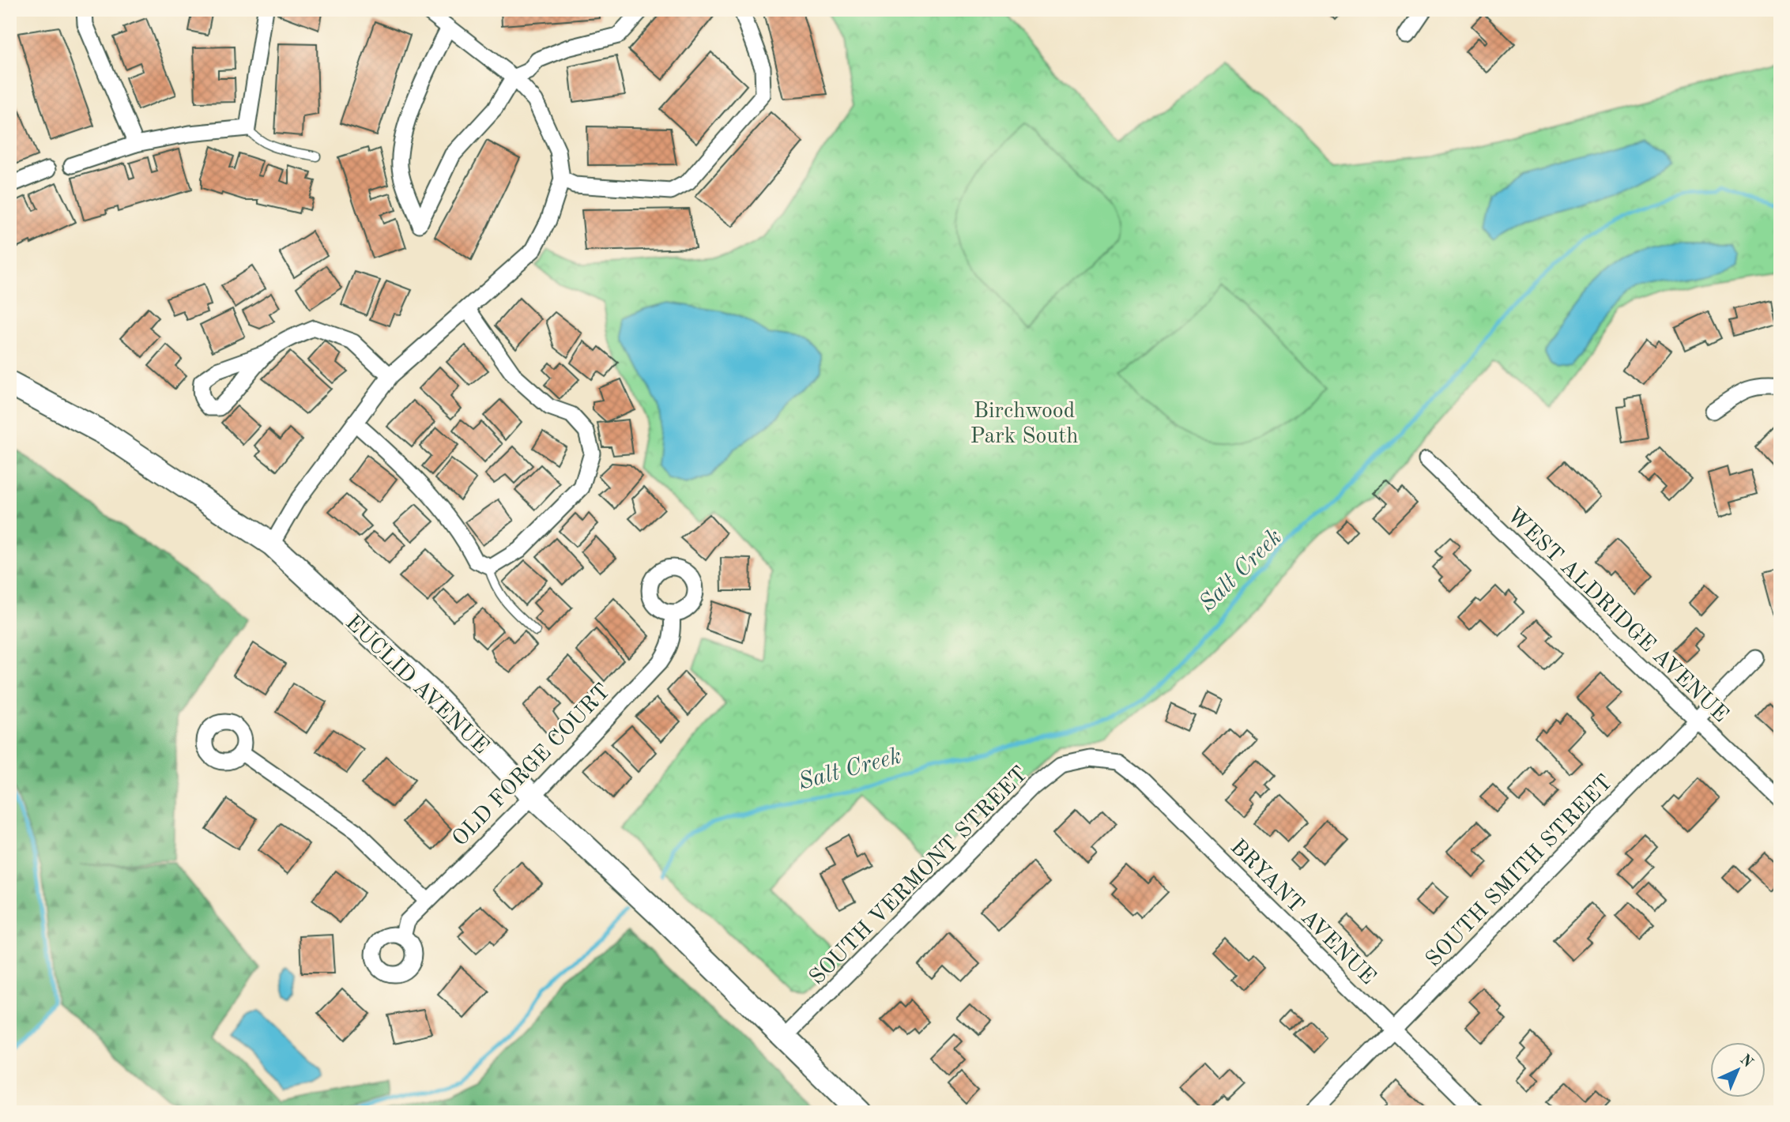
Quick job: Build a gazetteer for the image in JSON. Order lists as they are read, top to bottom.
{
  "streets": {
    "main road": ["EUCLID AVENUE"],
    "street": [
      "WEST ALDRIDGE AVENUE",
      "OLD FORGE COURT",
      "SOUTH SMITH STREET",
      "SOUTH VERMONT STREET",
      "BRYANT AVENUE"
    ]
  },
  "crossings": [
    ["WEST ALDRIDGE AVENUE", "SOUTH SMITH STREET"],
    ["EUCLID AVENUE", "OLD FORGE COURT"],
    ["EUCLID AVENUE", "SOUTH VERMONT STREET"],
    ["SOUTH SMITH STREET", "BRYANT AVENUE"],
    ["SOUTH VERMONT STREET", "BRYANT AVENUE"]
  ],
  "water": ["Salt Creek"],
  "parks": ["Birchwood Park South"],
  "north": "top right"
}
